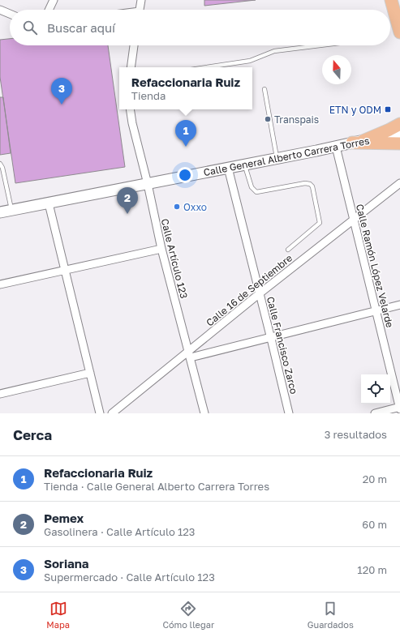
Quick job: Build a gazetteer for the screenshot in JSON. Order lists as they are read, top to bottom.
{
  "streets": {
    "main road": ["Calle General Alberto Carrera Torres"],
    "street": [
      "Calle Artículo 123",
      "Calle Ramón López Velarde",
      "Calle 16 de Septiembre",
      "Calle Francisco Zarco"
    ]
  },
  "crossings": [
    ["Calle General Alberto Carrera Torres", "Calle Artículo 123"],
    ["Calle General Alberto Carrera Torres", "Calle Ramón López Velarde"],
    ["Calle General Alberto Carrera Torres", "Calle Francisco Zarco"],
    ["Calle Artículo 123", "Calle 16 de Septiembre"],
    ["Calle Ramón López Velarde", "Calle 16 de Septiembre"],
    ["Calle 16 de Septiembre", "Calle Francisco Zarco"]
  ],
  "places": {
    "transit": ["ETN y ODM"],
    "other": ["Transpais", "Oxxo"]
  },
  "north": "top",
  "page": {
    "search": "Buscar aquí",
    "popup": ["Refaccionaria Ruiz", "Tienda"],
    "pins": ["3", "1", "2"],
    "heading": ["Cerca", "3 resultados"],
    "list": [
      {
        "mark": "1",
        "name": "Refaccionaria Ruiz",
        "note": "Tienda · Calle General Alberto Carrera Torres",
        "value": "20 m"
      },
      {
        "mark": "2",
        "name": "Pemex",
        "note": "Gasolinera · Calle Artículo 123",
        "value": "60 m"
      },
      {
        "mark": "3",
        "name": "Soriana",
        "note": "Supermercado · Calle Artículo 123",
        "value": "120 m"
      }
    ],
    "nav": ["Mapa", "Cómo llegar", "Guardados"]
  }
}
